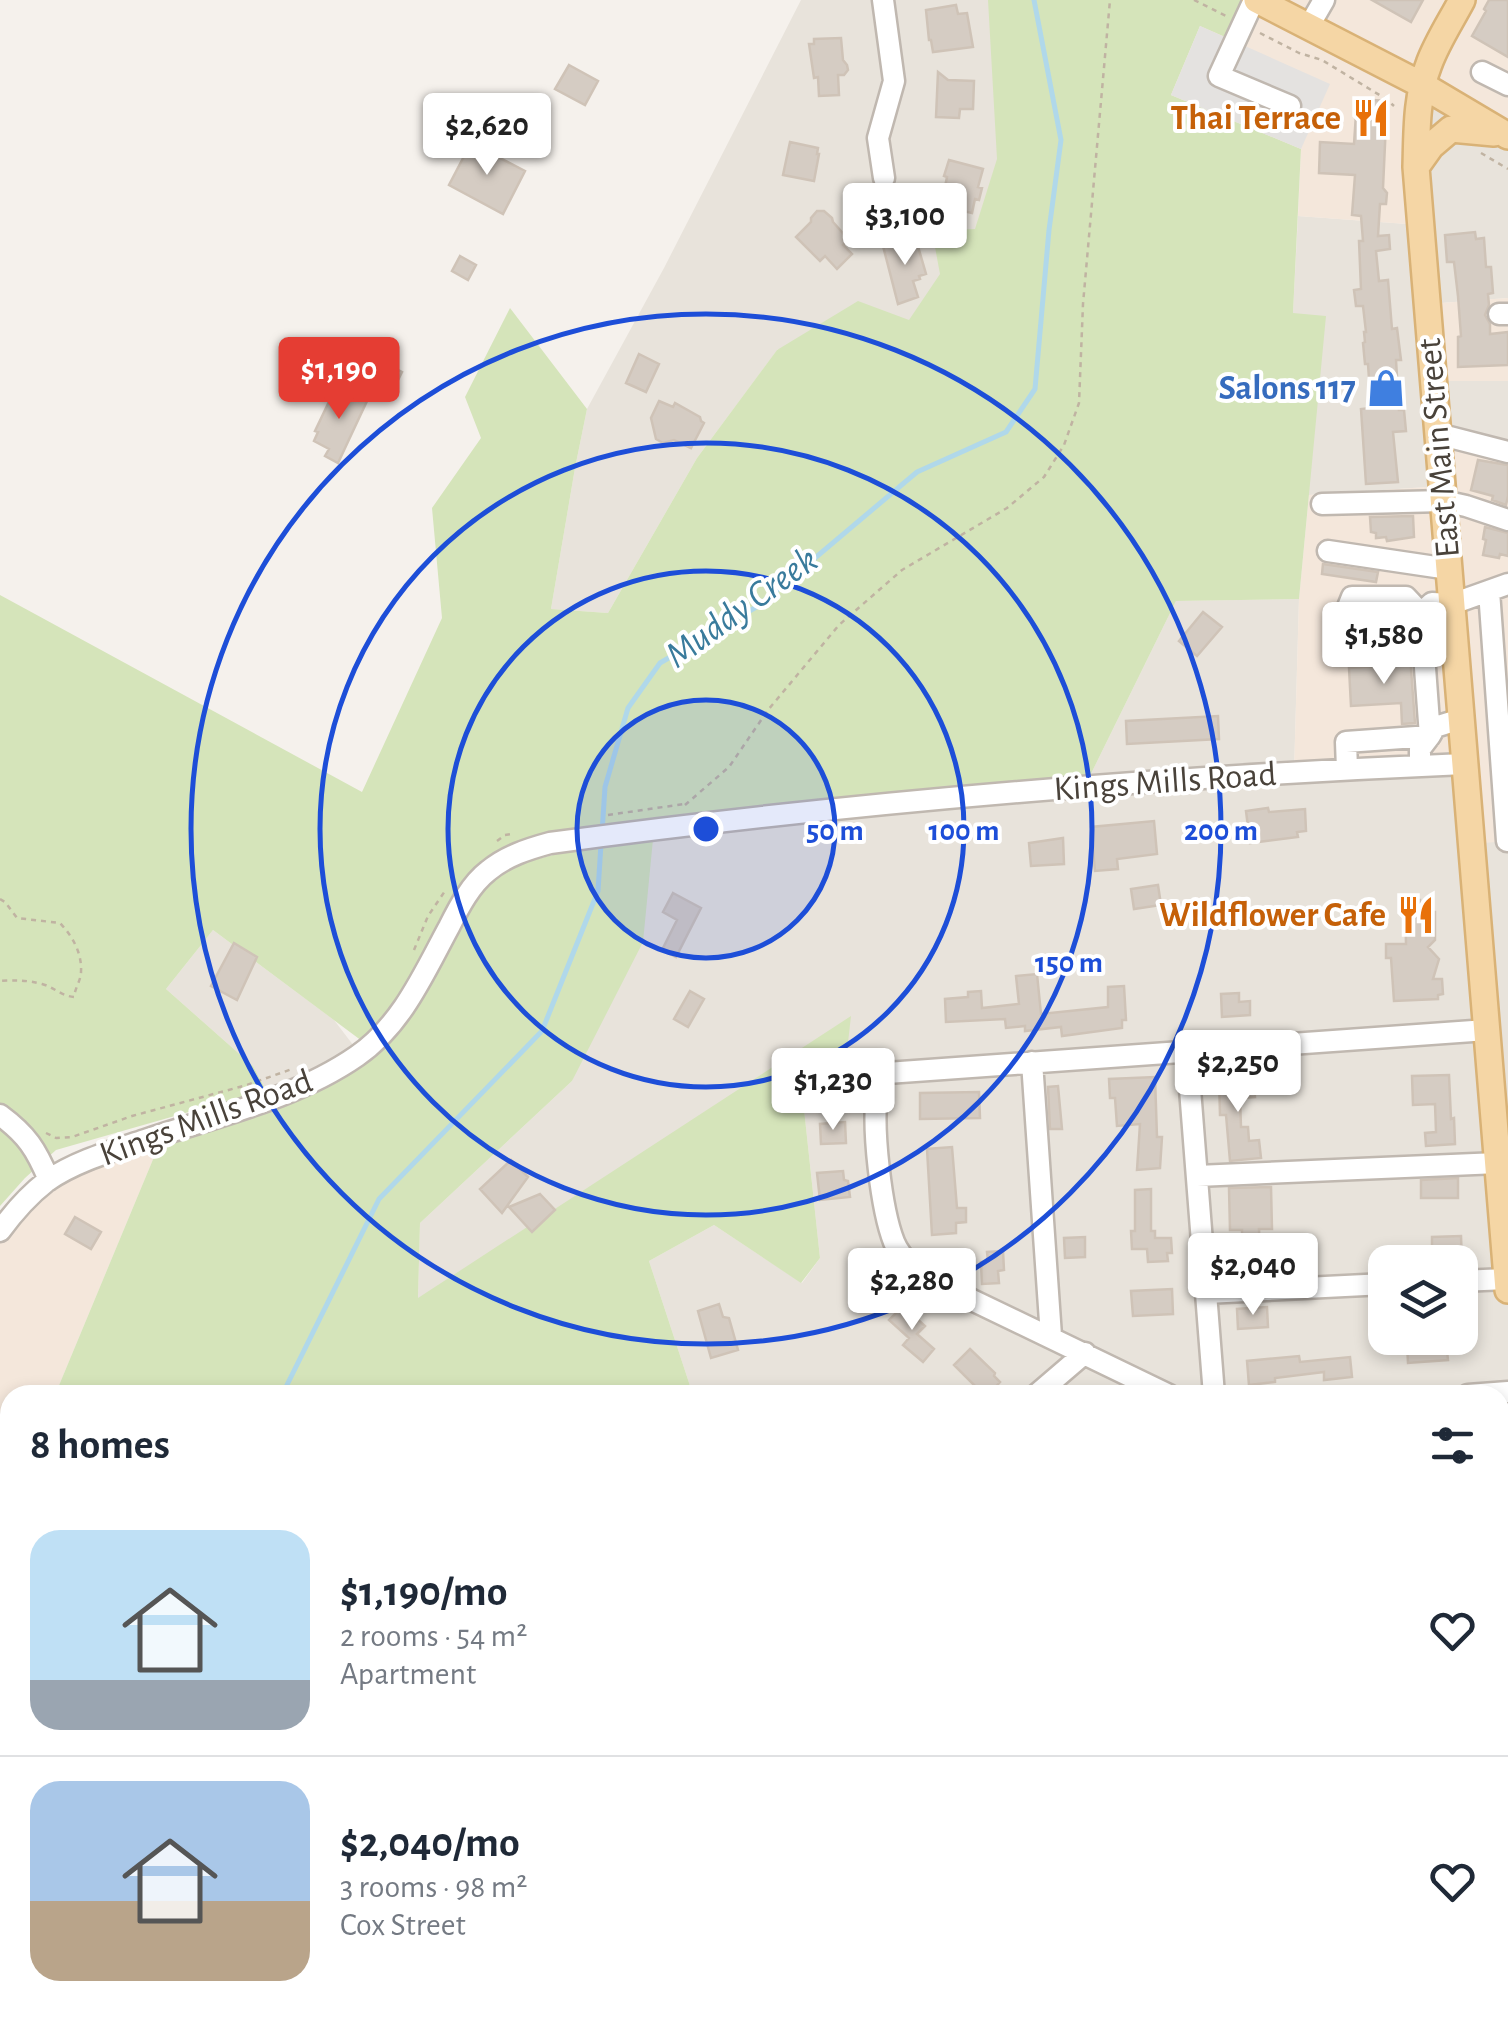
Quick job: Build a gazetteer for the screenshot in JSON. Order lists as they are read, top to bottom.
{
  "streets": {
    "main road": ["East Main Street"],
    "street": ["Kings Mills Road"]
  },
  "crossings": [
    ["East Main Street", "Kings Mills Road"]
  ],
  "water": ["Muddy Creek"],
  "places": {
    "restaurant": ["Thai Terrace", "Wildflower Cafe"],
    "shop": ["Salons 117"]
  },
  "page": {
    "price": [
      "$2,620",
      "$3,100",
      "$1,190",
      "$1,580",
      "$2,250",
      "$1,230",
      "$2,040",
      "$2,280"
    ],
    "heading": "8 homes",
    "list": [
      {
        "name": "$1,190/mo",
        "note": "2 rooms · 54 m² · Apartment"
      },
      {
        "name": "$2,040/mo",
        "note": "3 rooms · 98 m² · Cox Street"
      }
    ]
  },
  "rings": [
    "50 m",
    "100 m",
    "200 m",
    "150 m"
  ]
}
